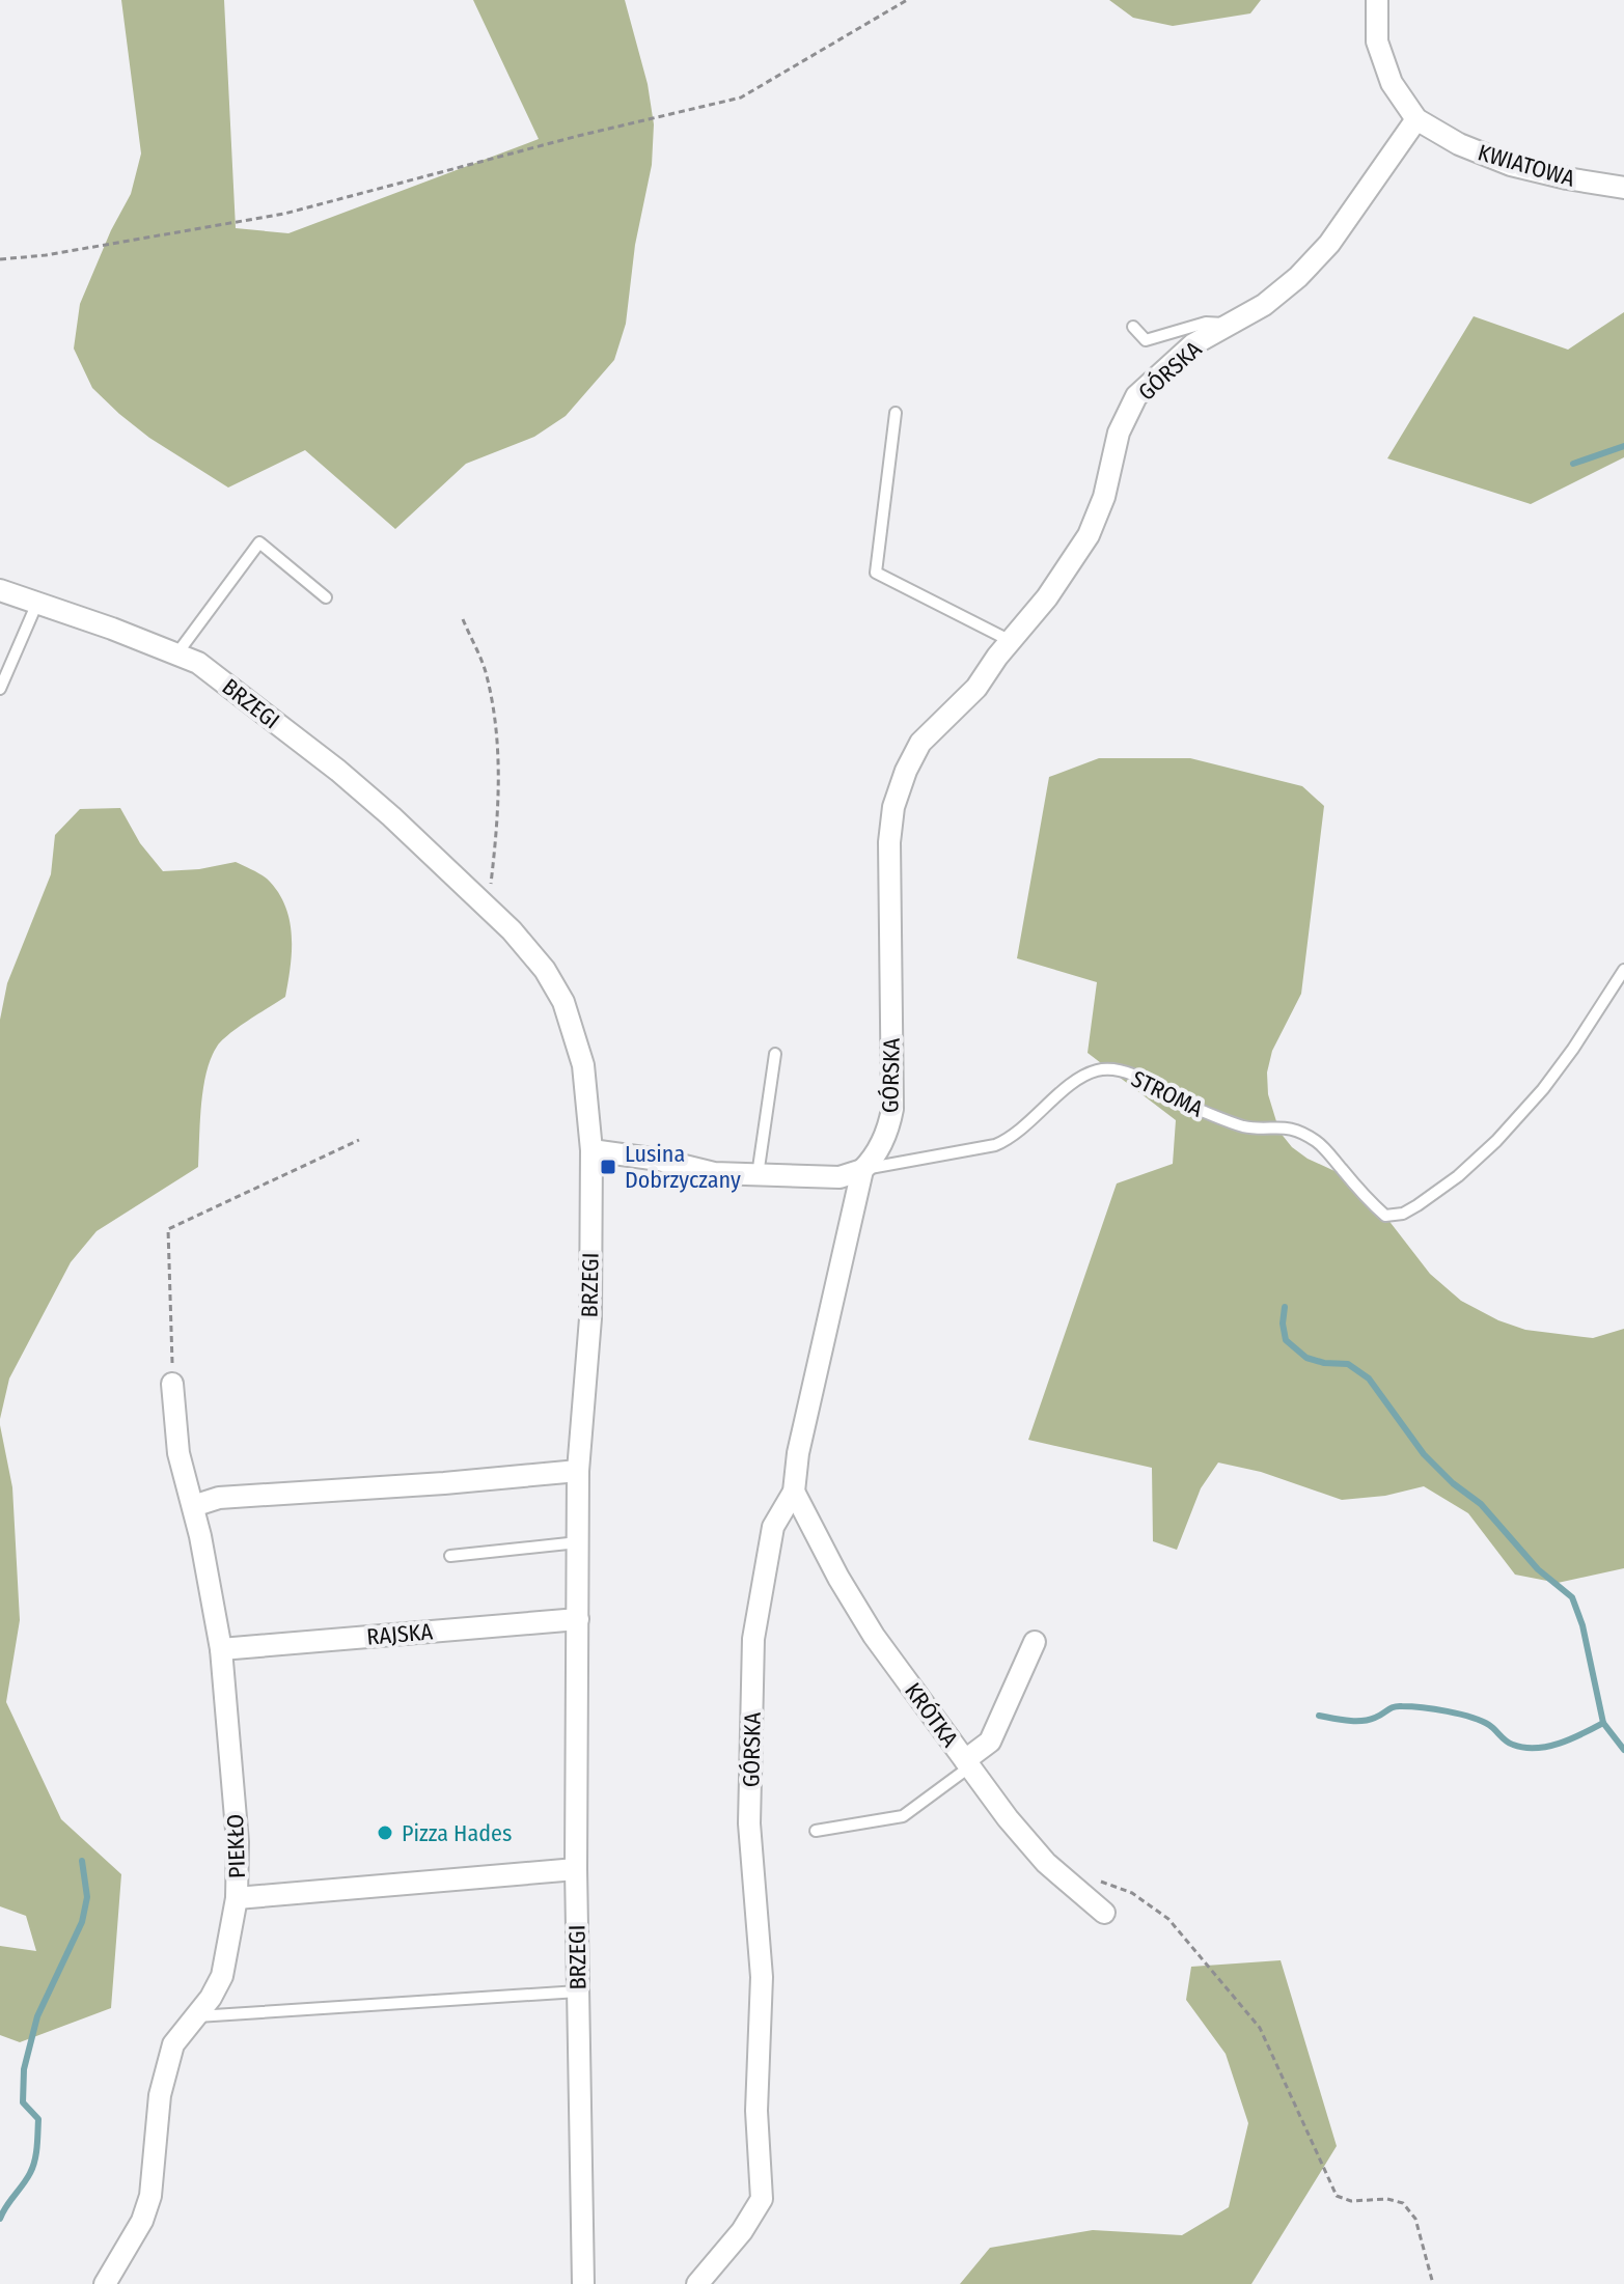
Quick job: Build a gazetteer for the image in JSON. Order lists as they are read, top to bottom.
{
  "streets": {
    "street": [
      "KWIATOWA",
      "GÓRSKA",
      "BRZEGI",
      "STROMA",
      "RAJSKA",
      "KRÓTKA",
      "PIEKŁO"
    ]
  },
  "crossings": [
    ["KWIATOWA", "GÓRSKA"],
    ["GÓRSKA", "STROMA"],
    ["GÓRSKA", "KRÓTKA"],
    ["BRZEGI", "STROMA"],
    ["BRZEGI", "RAJSKA"],
    ["RAJSKA", "PIEKŁO"]
  ],
  "places": {
    "transit": ["Lusina Dobrzyczany"],
    "other": ["Pizza Hades"]
  }
}
